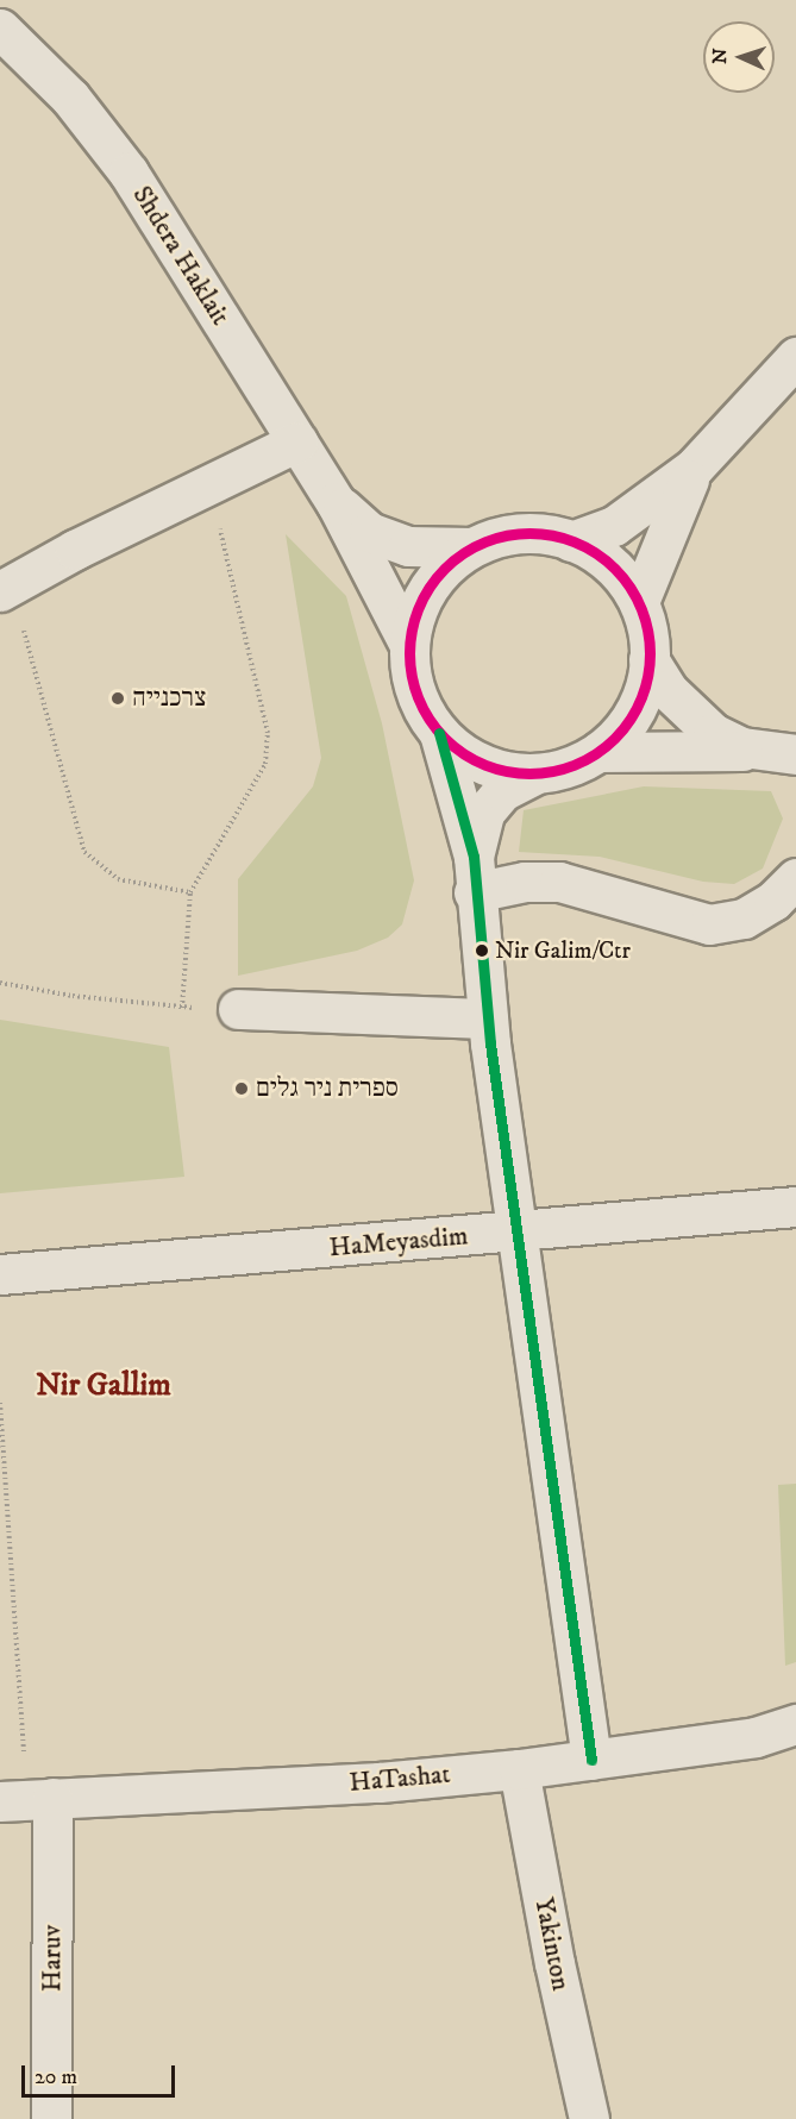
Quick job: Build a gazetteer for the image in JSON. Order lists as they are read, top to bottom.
{
  "streets": {
    "street": [
      "Shdera Haklait",
      "HaMeyasdim",
      "HaTashat",
      "Yakinton",
      "Haruv"
    ]
  },
  "crossings": [
    ["HaTashat", "Yakinton"],
    ["HaTashat", "Haruv"]
  ],
  "districts": ["Nir Gallim"],
  "places": ["צרכנייה", "Nir Galim/Ctr", "ספרית ניר גלים"],
  "scale_bar": "20 m",
  "north": "left"
}
